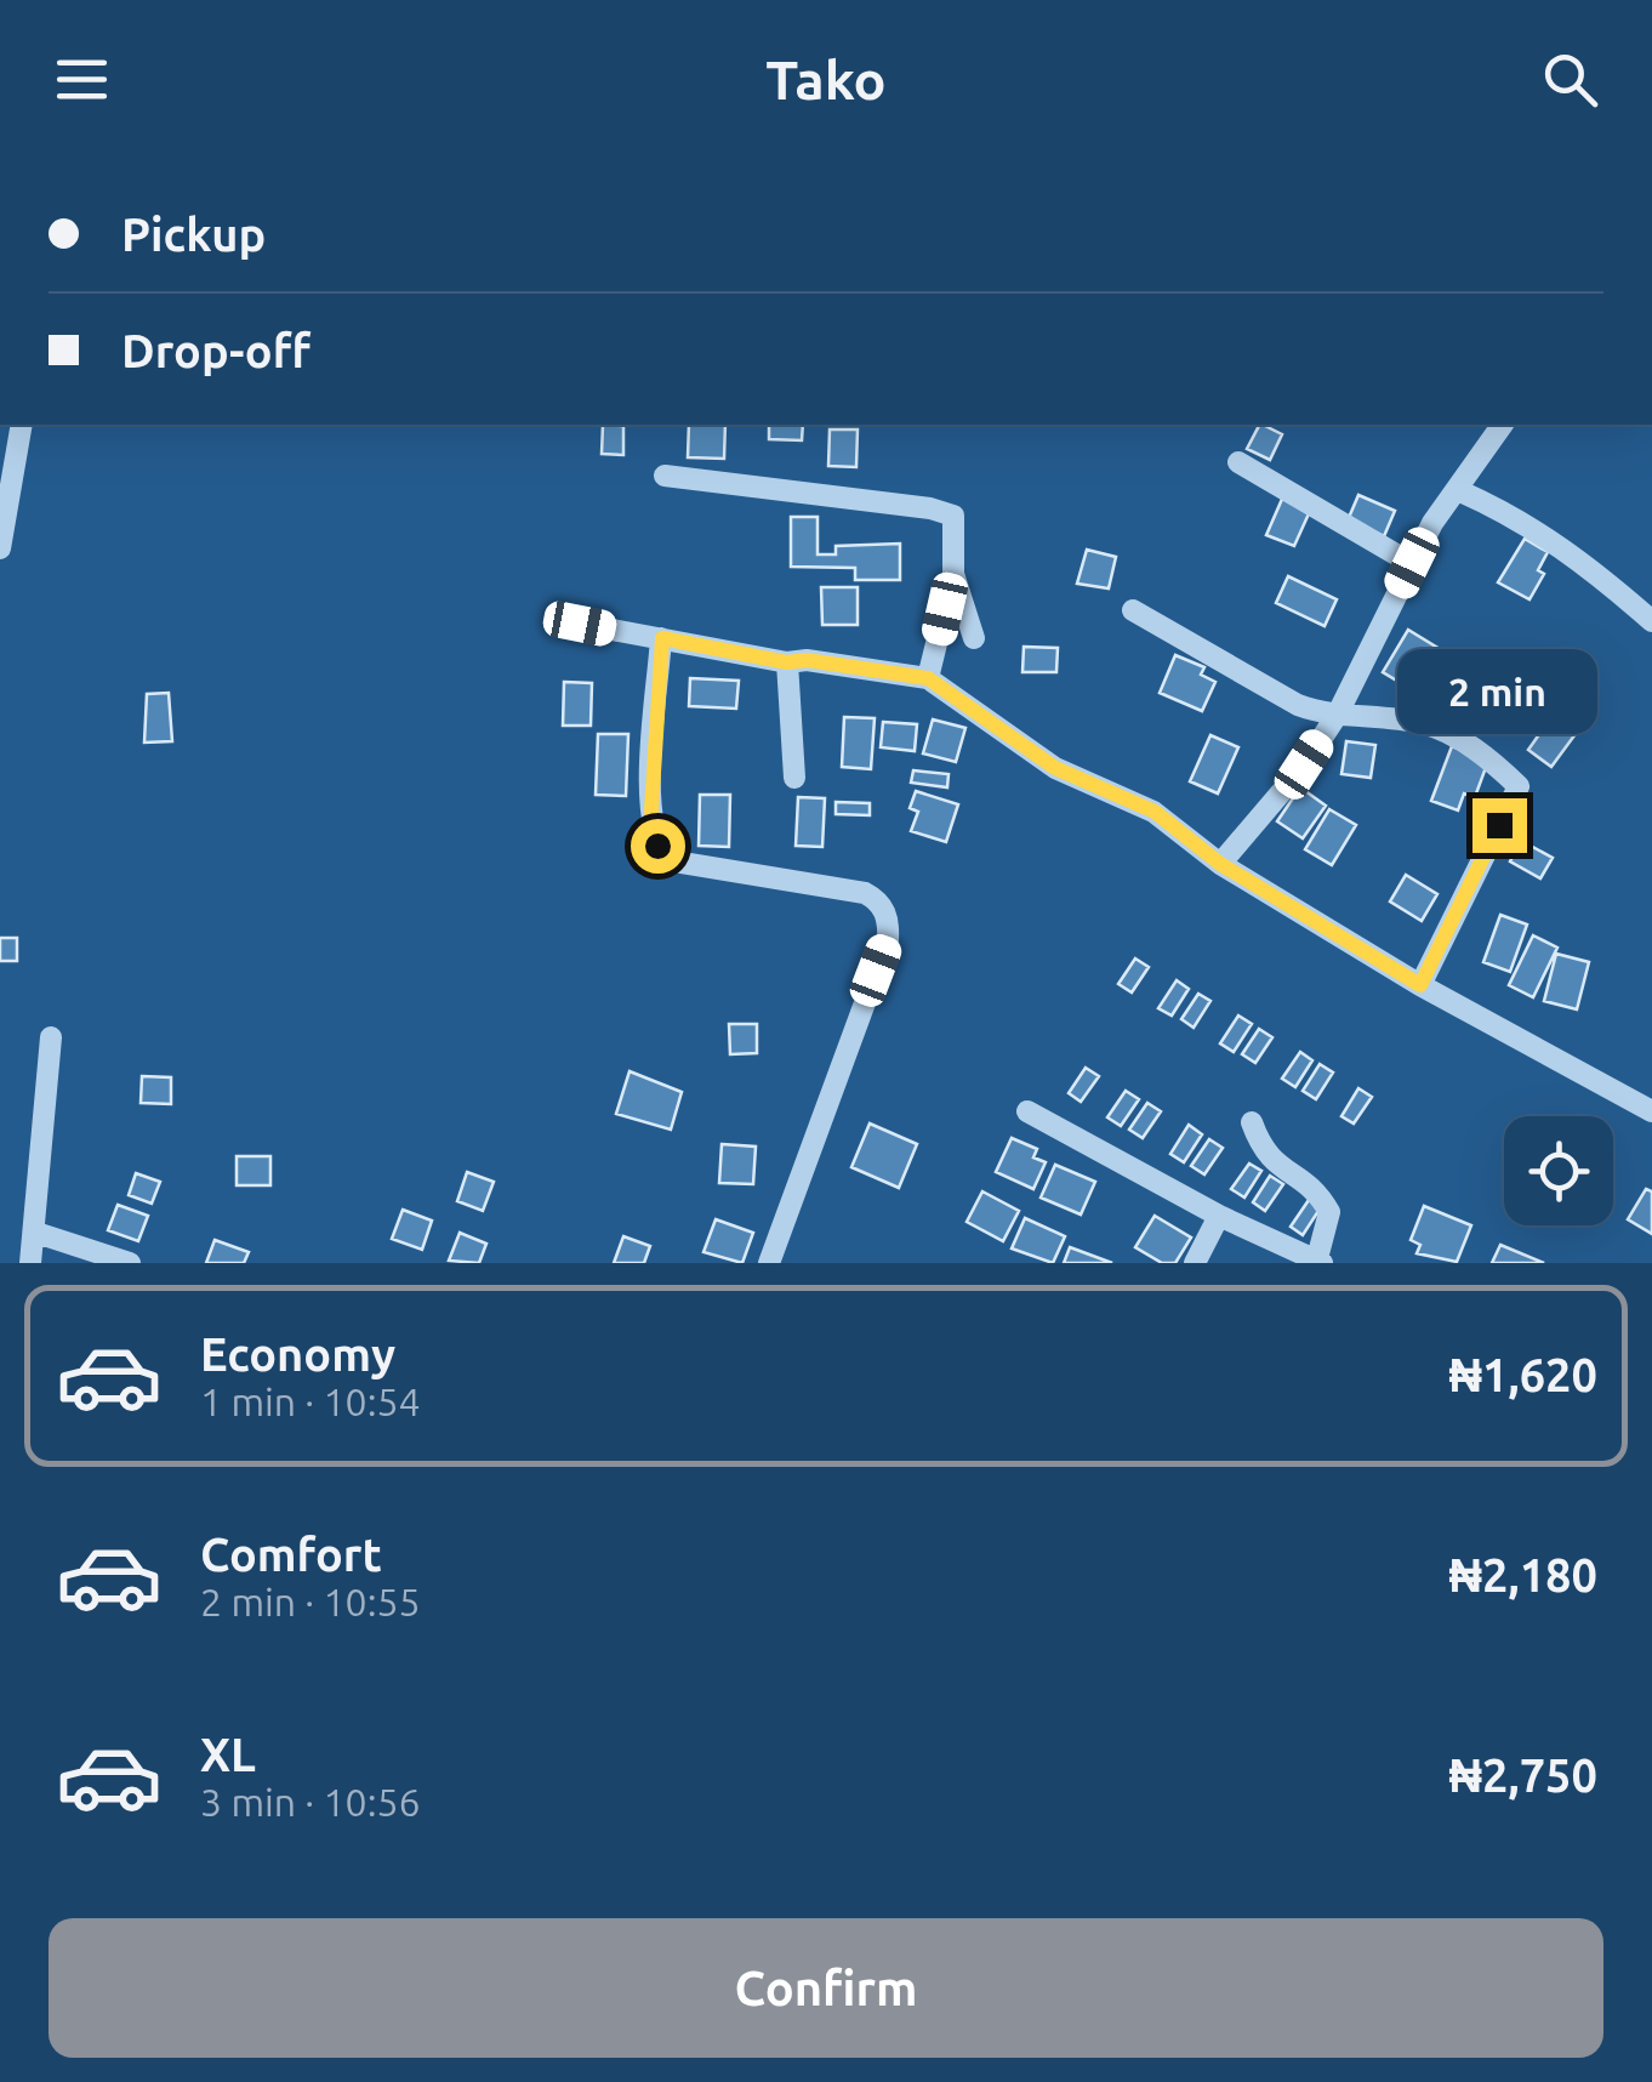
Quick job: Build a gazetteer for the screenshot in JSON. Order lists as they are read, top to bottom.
{
  "page": {
    "header": "Tako",
    "banner": ["Pickup", "Drop-off"],
    "bubble": "2 min",
    "list": [
      {
        "name": "Economy",
        "note": "1 min · 10:54",
        "value": "₦1,620"
      },
      {
        "name": "Comfort",
        "note": "2 min · 10:55",
        "value": "₦2,180"
      },
      {
        "name": "XL",
        "note": "3 min · 10:56",
        "value": "₦2,750"
      }
    ],
    "buttons": "Confirm"
  }
}
